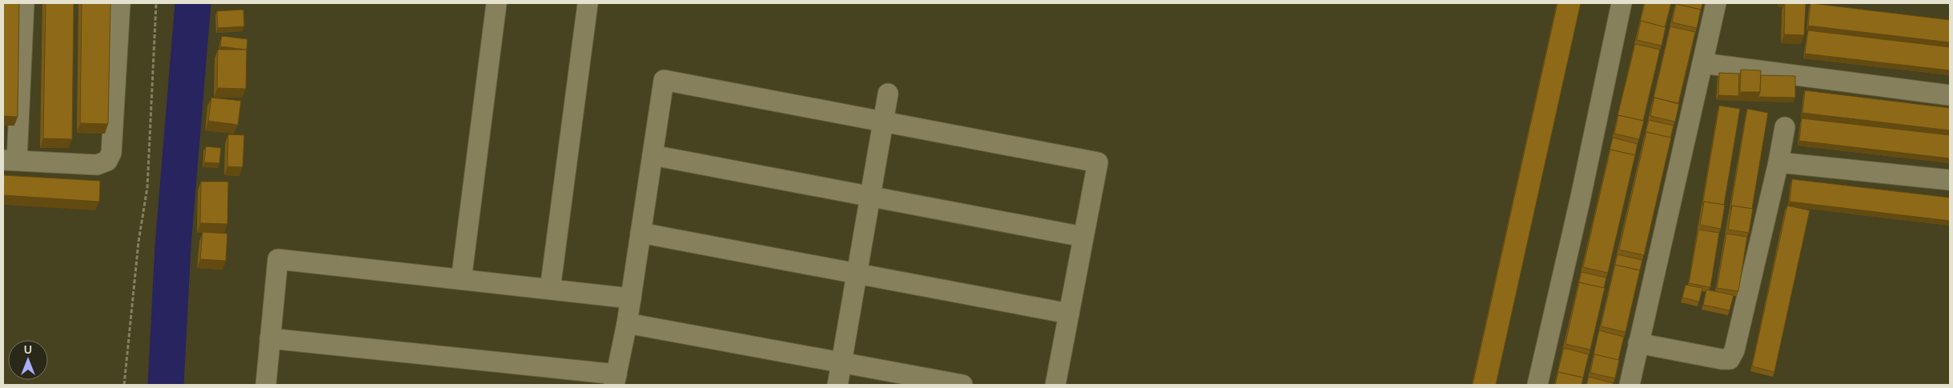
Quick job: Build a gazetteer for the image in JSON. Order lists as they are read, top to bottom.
{
  "north": "top"
}
